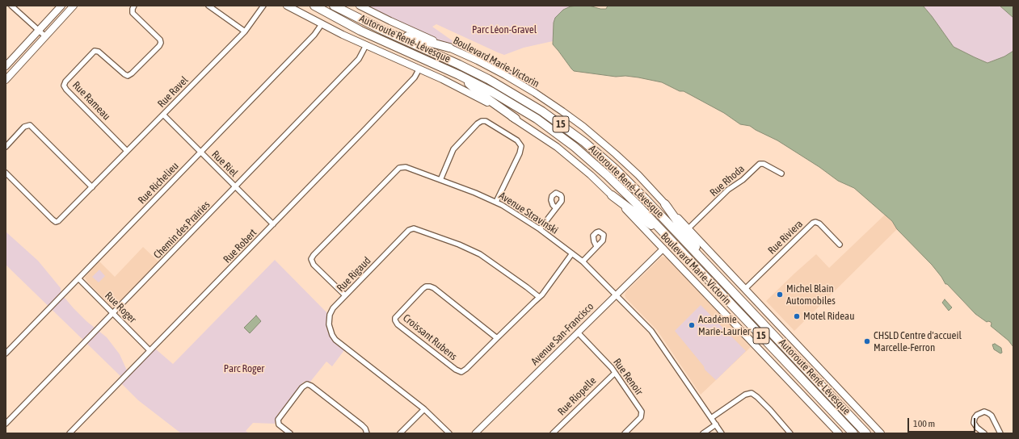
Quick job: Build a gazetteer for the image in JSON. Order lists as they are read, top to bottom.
{
  "streets": {
    "highway": ["Autoroute René-Lévesque", "15"],
    "main road": ["Boulevard Marie-Victorin"],
    "street": [
      "Rue Ravel",
      "Rue Rameau",
      "Rue Riel",
      "Rue Rhoda",
      "Rue Richelieu",
      "Avenue Stravinski",
      "Chemin des Prairies",
      "Rue Riviera",
      "Rue Robert",
      "Rue Rigaud",
      "Rue Roger",
      "Avenue San-Francisco",
      "Croissant Rubens",
      "Rue Renoir",
      "Rue Riopelle"
    ]
  },
  "crossings": [
    ["Boulevard Marie-Victorin", "Rue Rhoda"],
    ["Boulevard Marie-Victorin", "Rue Richelieu"],
    ["Boulevard Marie-Victorin", "Chemin des Prairies"],
    ["Boulevard Marie-Victorin", "Rue Riviera"],
    ["Boulevard Marie-Victorin", "Rue Robert"],
    ["Boulevard Marie-Victorin", "Avenue San-Francisco"],
    ["Rue Ravel", "Rue Rameau"],
    ["Rue Ravel", "Rue Riel"],
    ["Rue Riel", "Rue Richelieu"],
    ["Rue Riel", "Chemin des Prairies"],
    ["Rue Riel", "Rue Robert"],
    ["Rue Richelieu", "Rue Roger"],
    ["Avenue Stravinski", "Rue Rigaud"],
    ["Avenue Stravinski", "Avenue San-Francisco"],
    ["Avenue Stravinski", "Croissant Rubens"],
    ["Chemin des Prairies", "Rue Roger"],
    ["Rue Robert", "Rue Roger"],
    ["Rue Rigaud", "Croissant Rubens"],
    ["Avenue San-Francisco", "Rue Renoir"],
    ["Rue Renoir", "Rue Riopelle"]
  ],
  "parks": ["Parc Léon-Gravel", "Parc Roger"],
  "places": [
    "Michel Blain Automobiles",
    "Motel Rideau",
    "Académie Marie-Laurier",
    "CHSLD Centre d'accueil Marcelle-Ferron"
  ],
  "scale_bar": "100 m"
}
